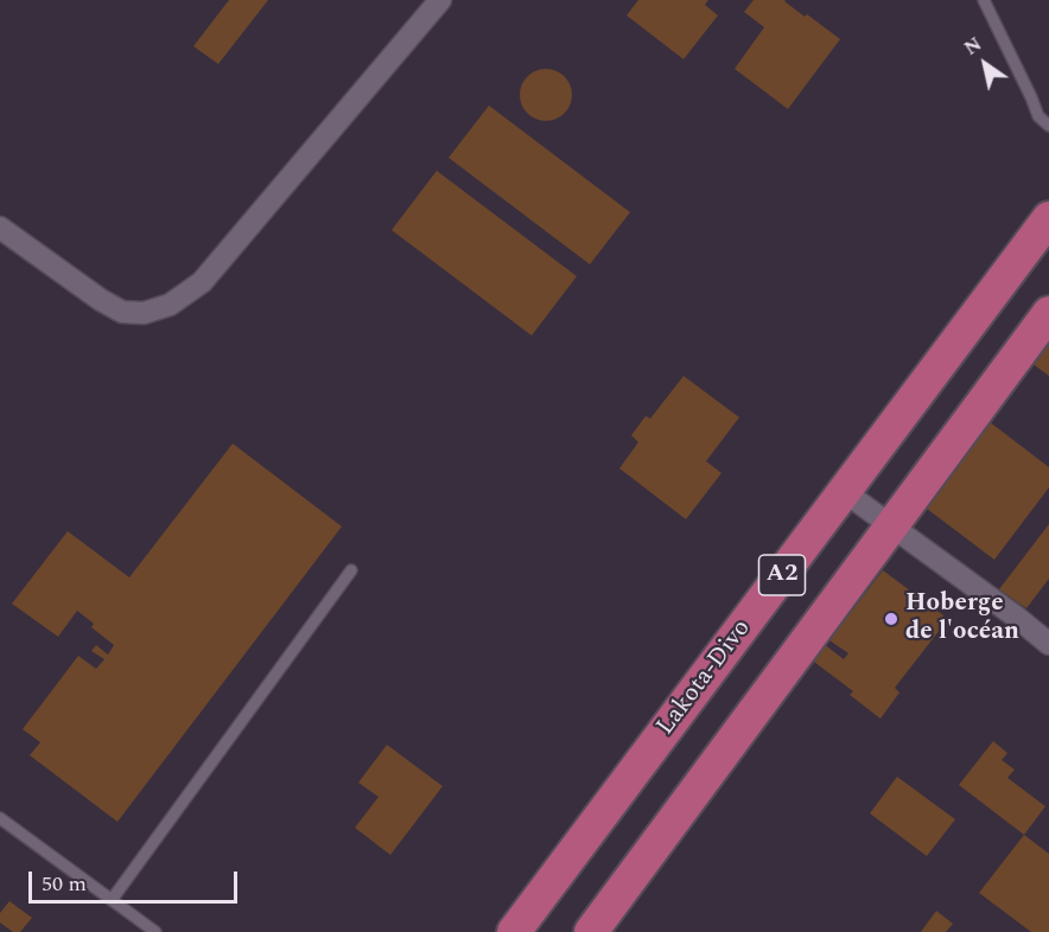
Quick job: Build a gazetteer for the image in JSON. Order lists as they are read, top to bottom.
{
  "streets": {
    "main road": ["A2", "Lakota-Divo"]
  },
  "places": ["Hoberge de l'océan"],
  "scale_bar": "50 m",
  "north": "top left"
}
